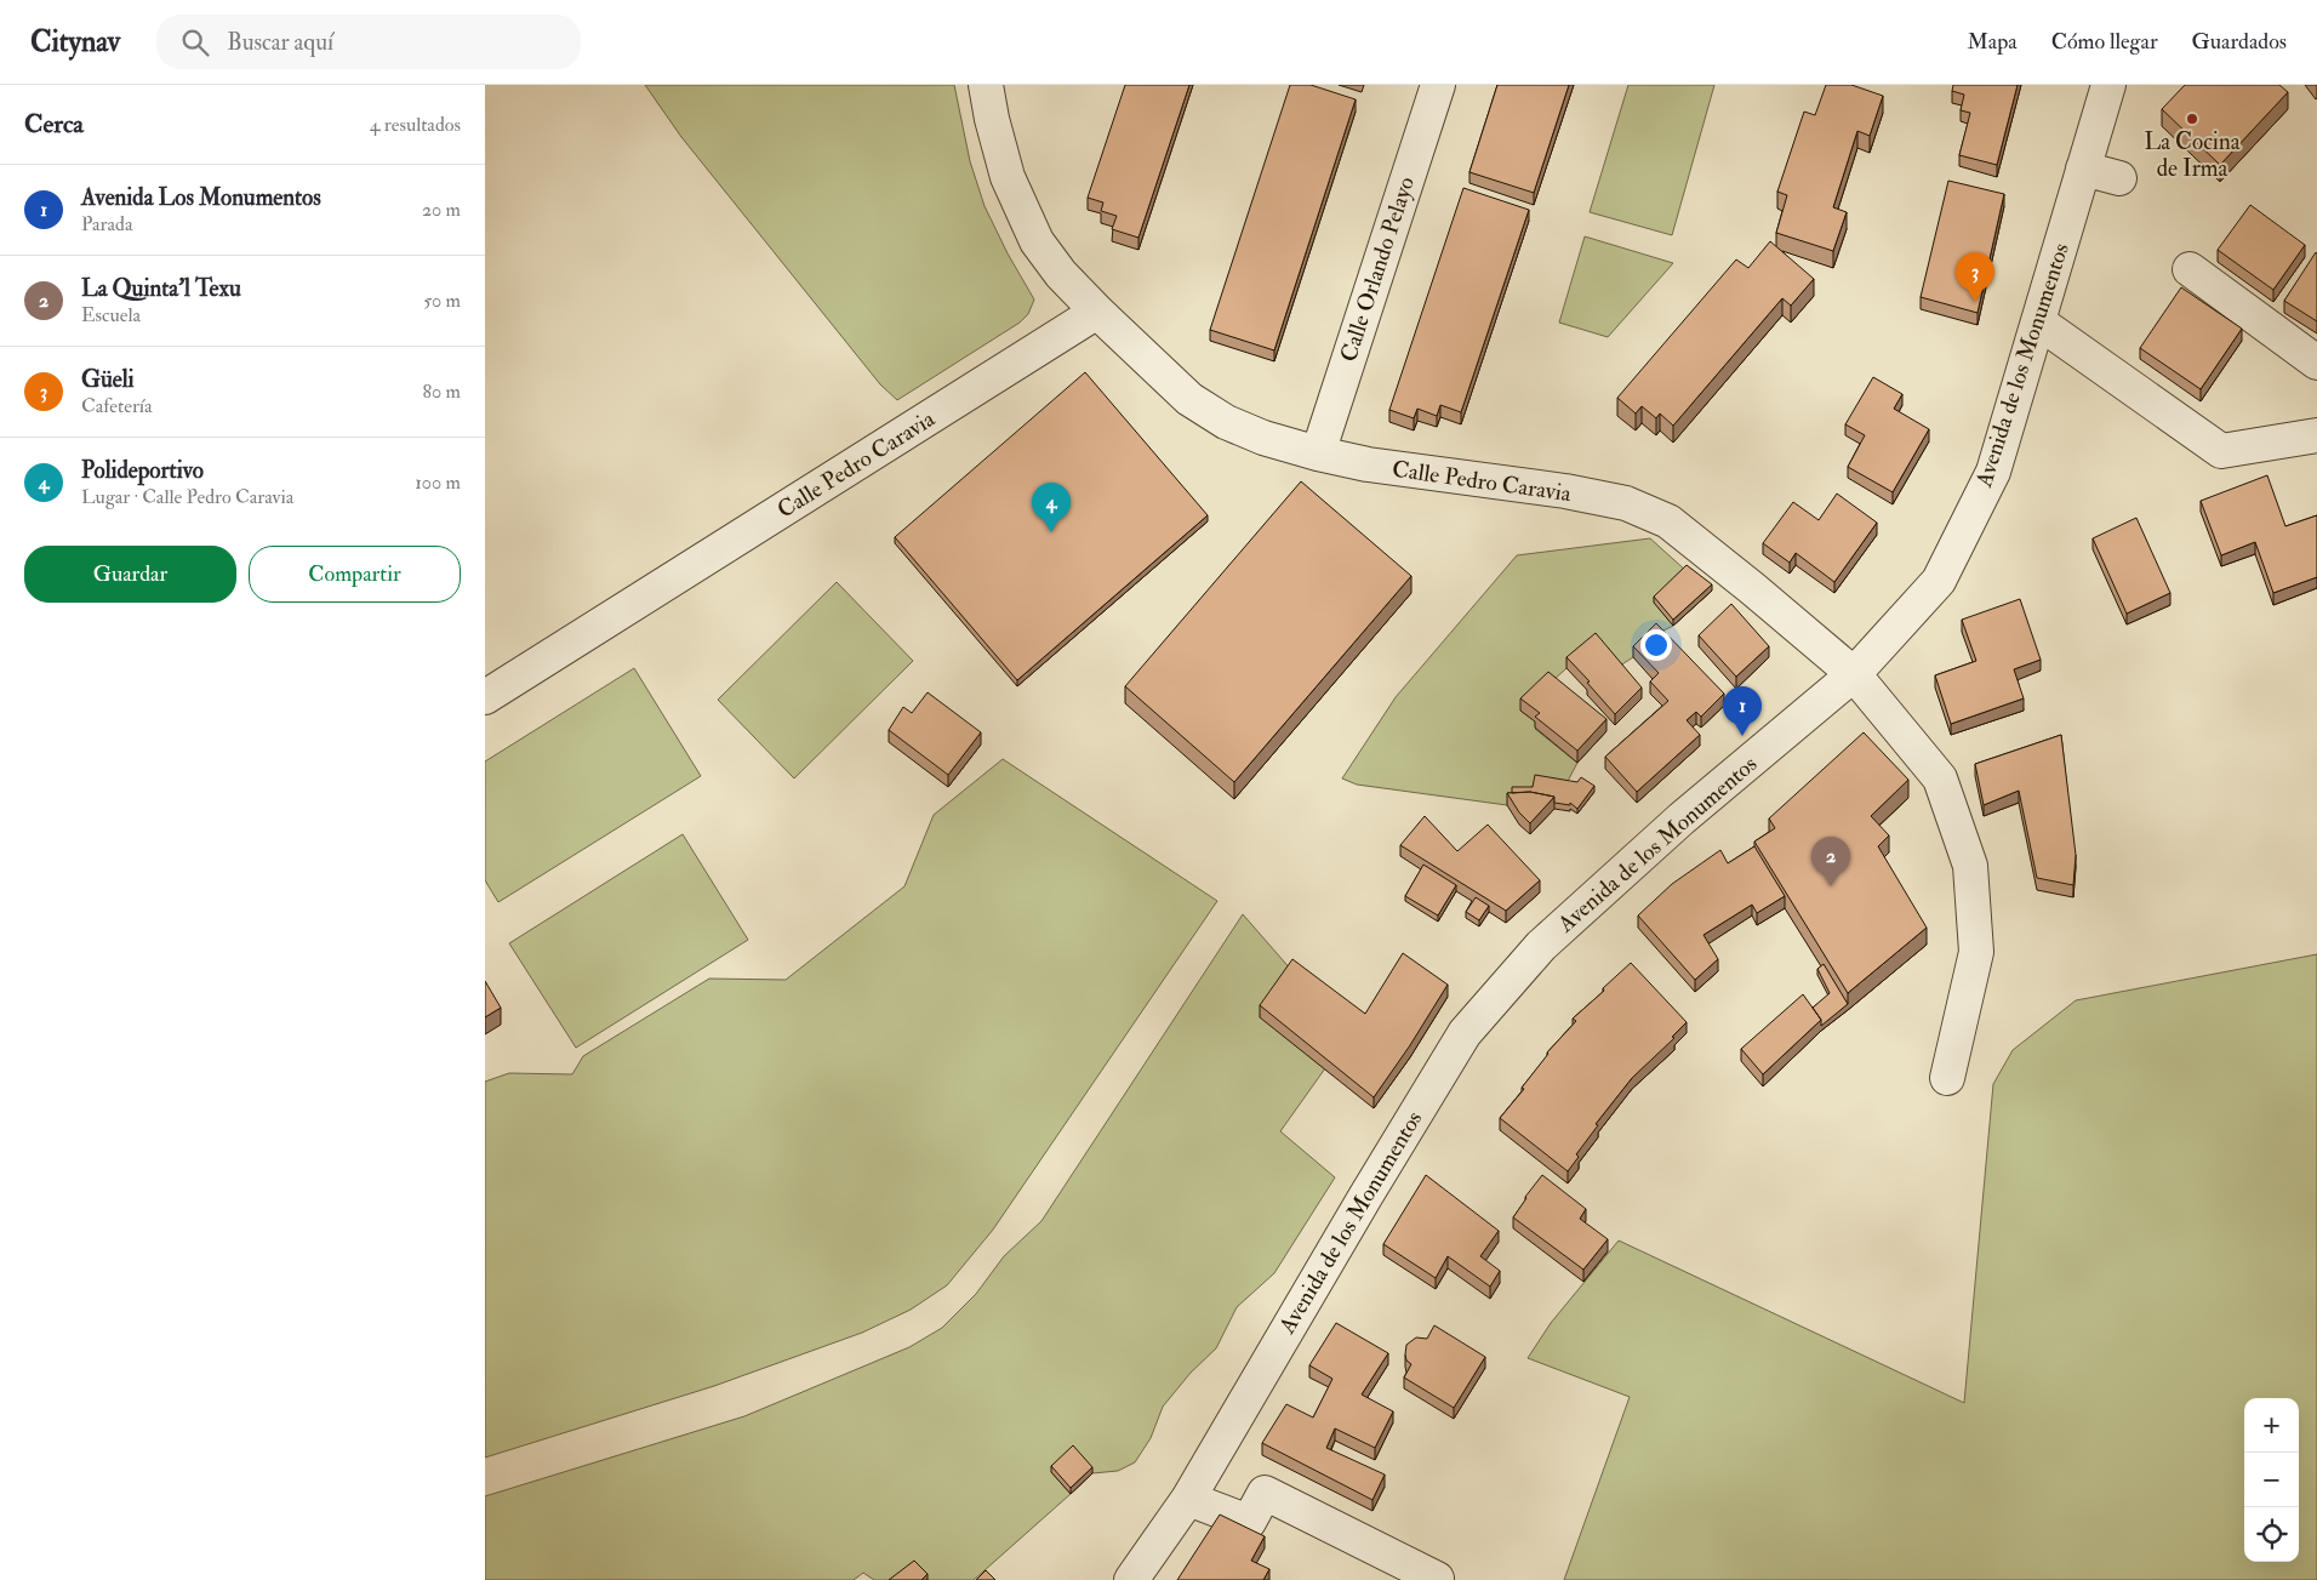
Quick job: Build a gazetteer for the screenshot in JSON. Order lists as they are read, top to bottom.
{
  "streets": {
    "street": ["Calle Orlando Pelayo", "Avenida de los Monumentos", "Calle Pedro Caravia"]
  },
  "crossings": [
    ["Calle Orlando Pelayo", "Calle Pedro Caravia"],
    ["Avenida de los Monumentos", "Calle Pedro Caravia"]
  ],
  "places": ["La Cocina de Irma"],
  "page": {
    "header": "Citynav",
    "search": "Buscar aquí",
    "nav": ["Mapa", "Cómo llegar", "Guardados"],
    "heading": ["Cerca", "4 resultados"],
    "list": [
      {
        "mark": "1",
        "name": "Avenida Los Monumentos",
        "note": "Parada",
        "value": "20 m"
      },
      {
        "mark": "2",
        "name": "La Quinta'l Texu",
        "note": "Escuela",
        "value": "50 m"
      },
      {
        "mark": "3",
        "name": "Güeli",
        "note": "Cafetería",
        "value": "80 m"
      },
      {
        "mark": "4",
        "name": "Polideportivo",
        "note": "Lugar · Calle Pedro Caravia",
        "value": "100 m"
      }
    ],
    "pins": [
      "3",
      "4",
      "1",
      "2"
    ],
    "buttons": ["Guardar", "Compartir"],
    "map_buttons": ["+", "−"]
  }
}
